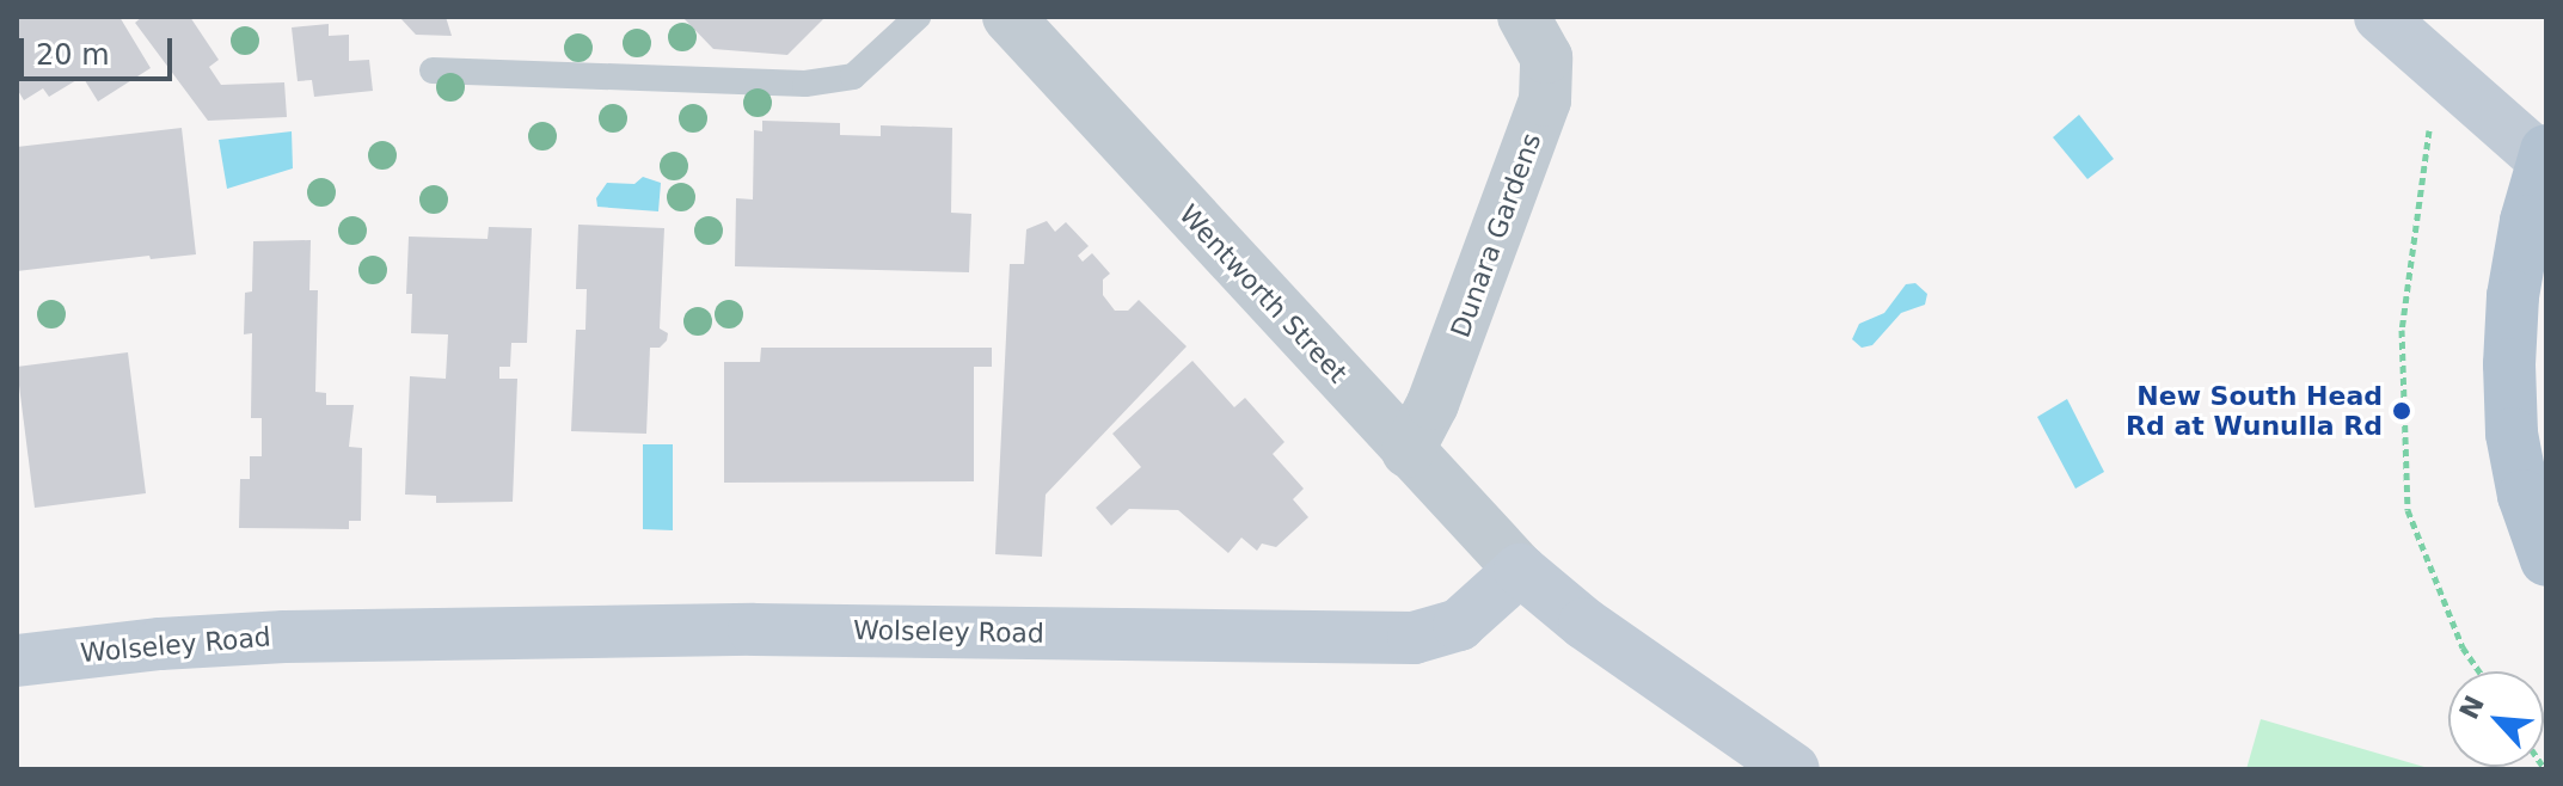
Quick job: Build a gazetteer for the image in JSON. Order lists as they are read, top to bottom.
{
  "streets": {
    "street": ["Dunara Gardens", "Wentworth Street", "Wolseley Road"]
  },
  "crossings": [
    ["Dunara Gardens", "Wentworth Street"],
    ["Wentworth Street", "Wolseley Road"]
  ],
  "places": ["New South Head Rd at Wunulla Rd"],
  "scale_bar": "20 m",
  "north": "top left"
}
